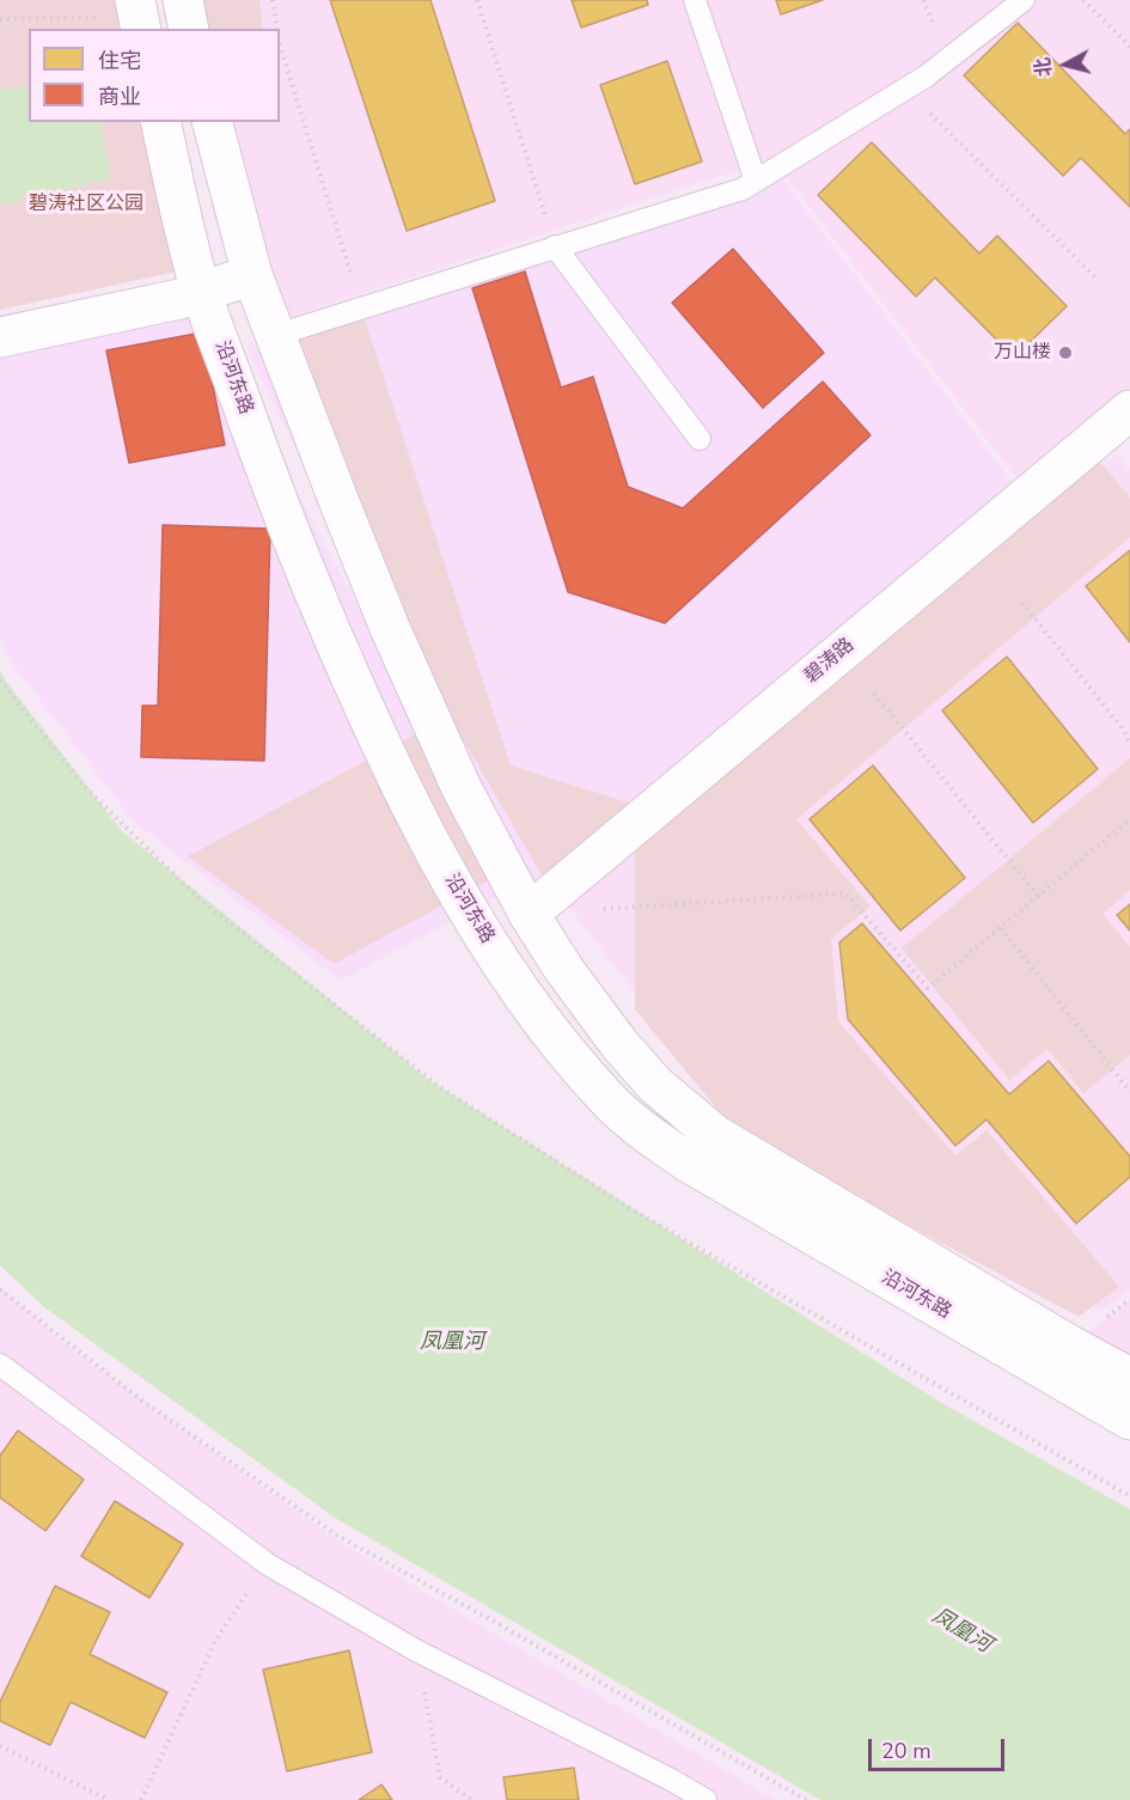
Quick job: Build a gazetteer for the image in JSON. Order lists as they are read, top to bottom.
{
  "streets": {
    "street": ["沿河东路", "碧涛路"]
  },
  "crossings": [
    ["沿河东路", "碧涛路"]
  ],
  "water": ["凤凰河"],
  "parks": ["碧涛社区公园"],
  "places": ["万山楼"],
  "legend": ["住宅", "商业"],
  "scale_bar": "20 m",
  "north": "left"
}
